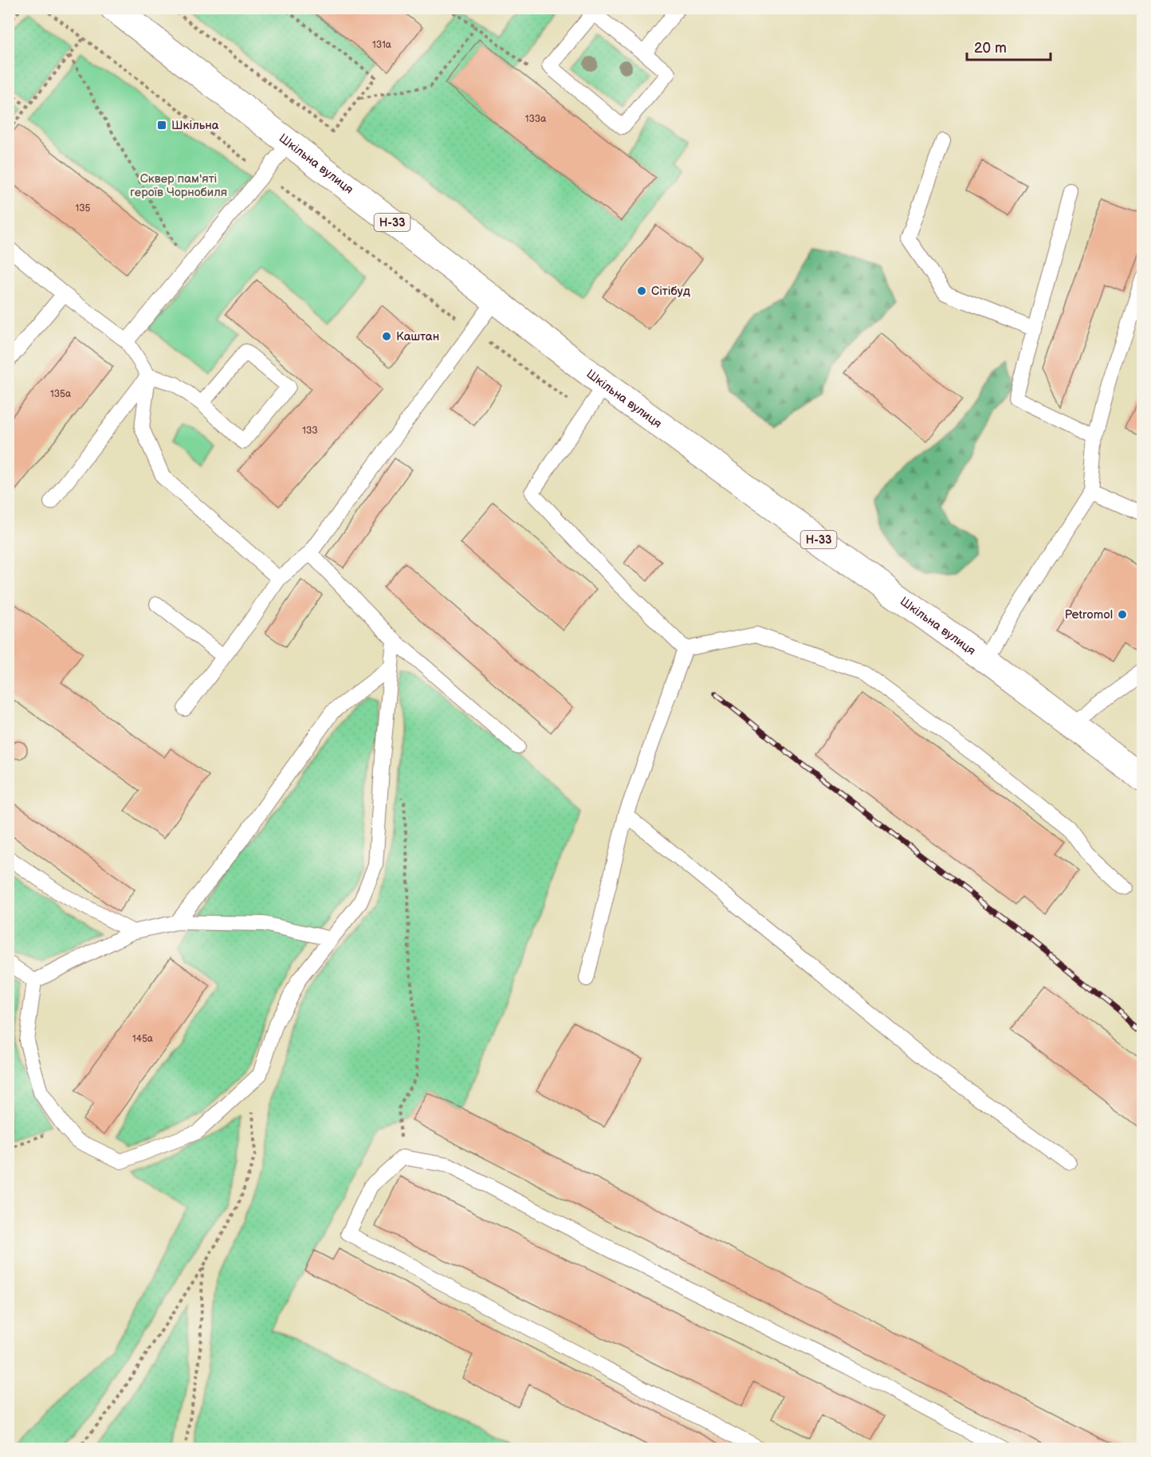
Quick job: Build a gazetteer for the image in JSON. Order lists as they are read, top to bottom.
{
  "streets": {
    "main road": ["Шкільна вулиця", "Н-33"]
  },
  "parks": ["Сквер пам'яті героїв Чорнобиля"],
  "places": {
    "transit": ["Шкільна"],
    "other": ["Сітібуд", "Каштан", "Petromol"]
  },
  "house_numbers": [
    "131а",
    "133а",
    "135",
    "135а",
    "133",
    "145а"
  ],
  "scale_bar": "20 m"
}
